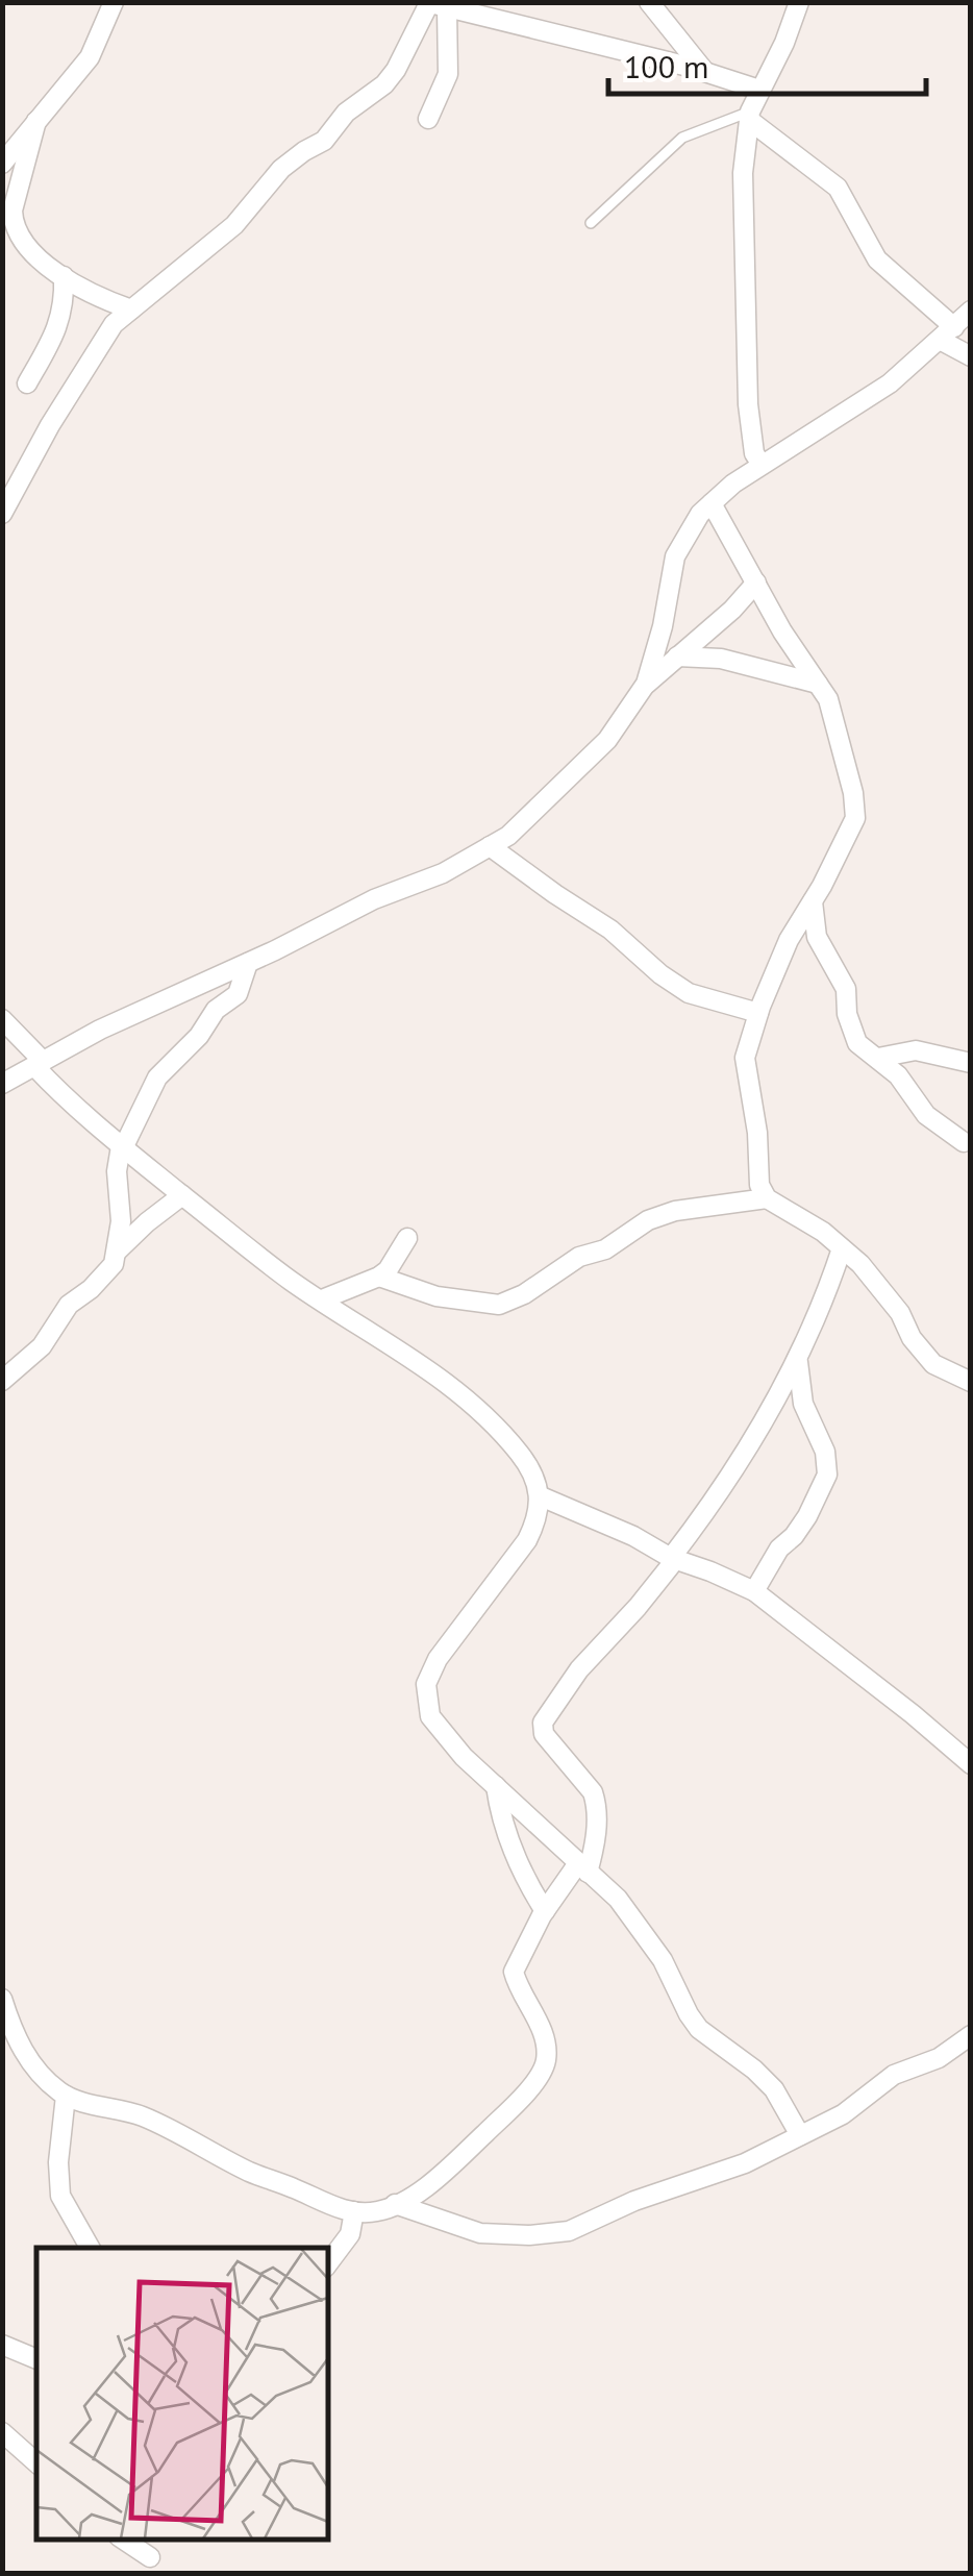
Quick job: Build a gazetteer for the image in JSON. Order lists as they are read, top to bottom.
{
  "scale_bar": "100 m"
}
